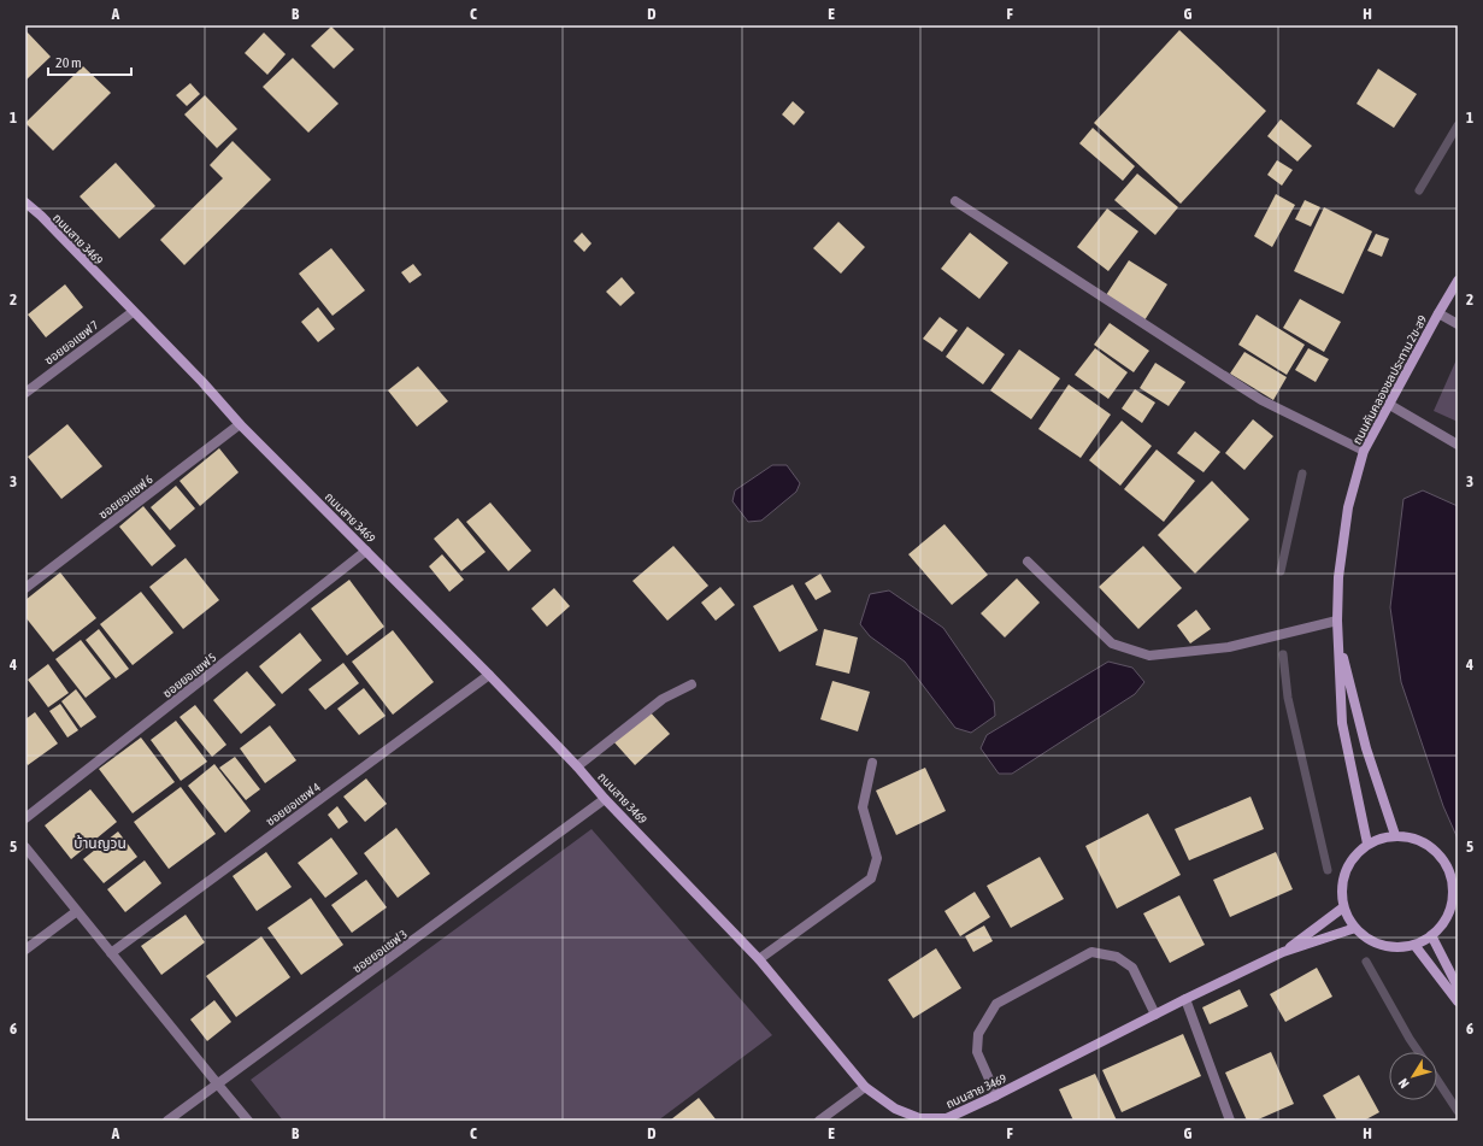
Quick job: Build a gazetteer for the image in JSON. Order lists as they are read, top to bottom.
{
  "streets": {
    "street": [
      "ถนนสาย 3469",
      "ซอยยอแซฟ 7",
      "ถนนคันคลองชลประทาน 2ข-ส9",
      "ซอยยอแซฟ 6",
      "ซอยยอแซฟ 5",
      "ซอยยอแซฟ 4",
      "ซอยยอแซฟ 3"
    ]
  },
  "crossings": [
    ["ถนนสาย 3469", "ซอยยอแซฟ 7"],
    ["ถนนสาย 3469", "ถนนคันคลองชลประทาน 2ข-ส9"],
    ["ถนนสาย 3469", "ซอยยอแซฟ 6"],
    ["ถนนสาย 3469", "ซอยยอแซฟ 5"],
    ["ถนนสาย 3469", "ซอยยอแซฟ 4"],
    ["ถนนสาย 3469", "ซอยยอแซฟ 3"]
  ],
  "districts": ["บ้านญวน"],
  "scale_bar": "20 m",
  "north": "bottom left",
  "grid": {
    "columns": [
      "A",
      "B",
      "C",
      "D",
      "E",
      "F",
      "G",
      "H"
    ],
    "rows": [
      "1",
      "2",
      "3",
      "4",
      "5",
      "6"
    ]
  }
}
